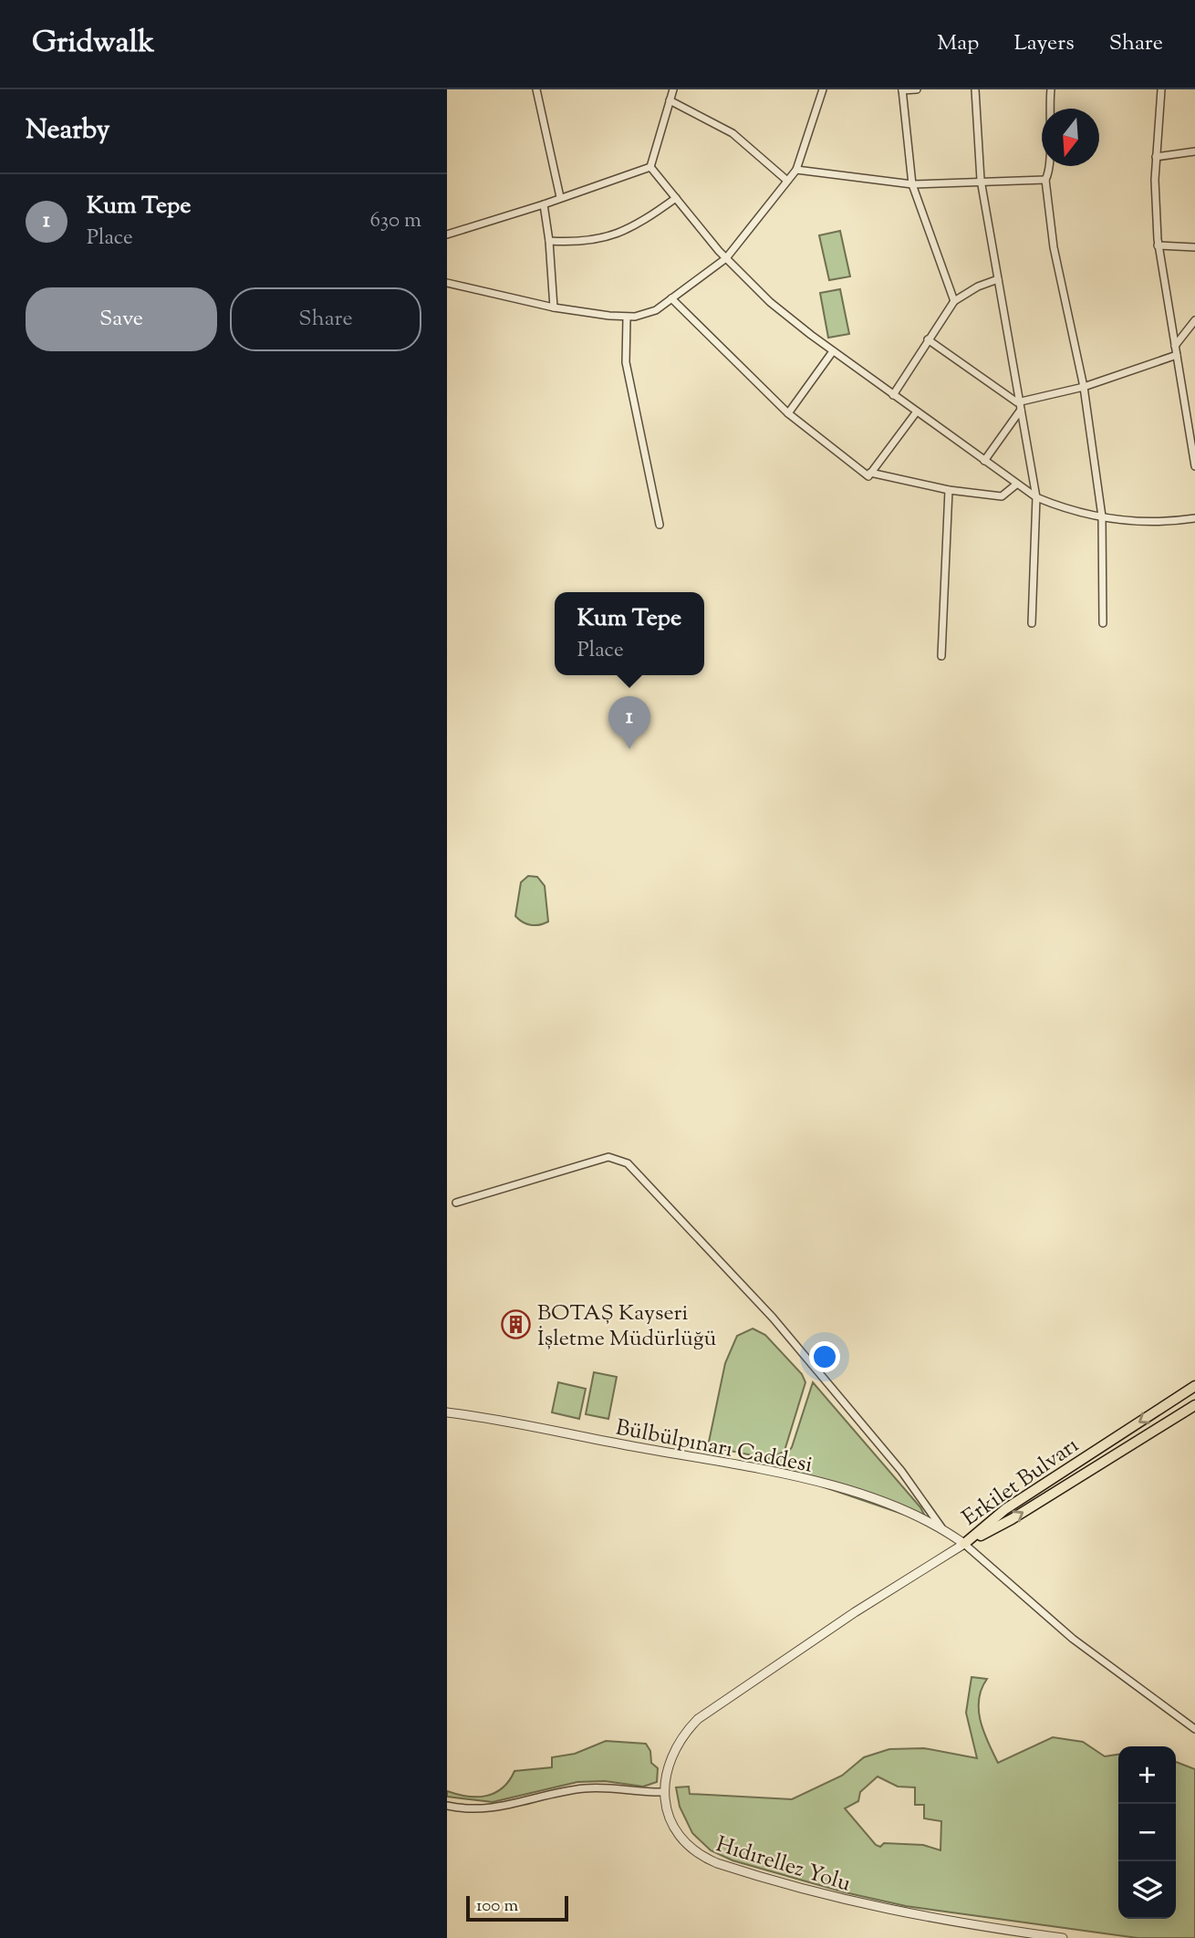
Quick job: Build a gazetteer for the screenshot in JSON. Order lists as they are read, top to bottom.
{
  "streets": {
    "main road": ["Erkilet Bulvarı"],
    "street": ["Bülbülpınarı Caddesi", "Hıdırellez Yolu"]
  },
  "crossings": [
    ["Bülbülpınarı Caddesi", "Erkilet Bulvarı"],
    ["Bülbülpınarı Caddesi", "Hıdırellez Yolu"],
    ["Erkilet Bulvarı", "Hıdırellez Yolu"]
  ],
  "places": {
    "building": ["BOTAŞ Kayseri İşletme Müdürlüğü"]
  },
  "scale_bar": "100 m",
  "north": "bottom",
  "page": {
    "header": "Gridwalk",
    "nav": ["Map", "Layers", "Share"],
    "heading": "Nearby",
    "list": [
      {
        "mark": "1",
        "name": "Kum Tepe",
        "note": "Place",
        "value": "630 m"
      }
    ],
    "buttons": ["Save", "Share"],
    "popup": ["Kum Tepe", "Place"],
    "pins": "1",
    "map_buttons": ["+", "−"],
    "scale": "100 m"
  }
}
